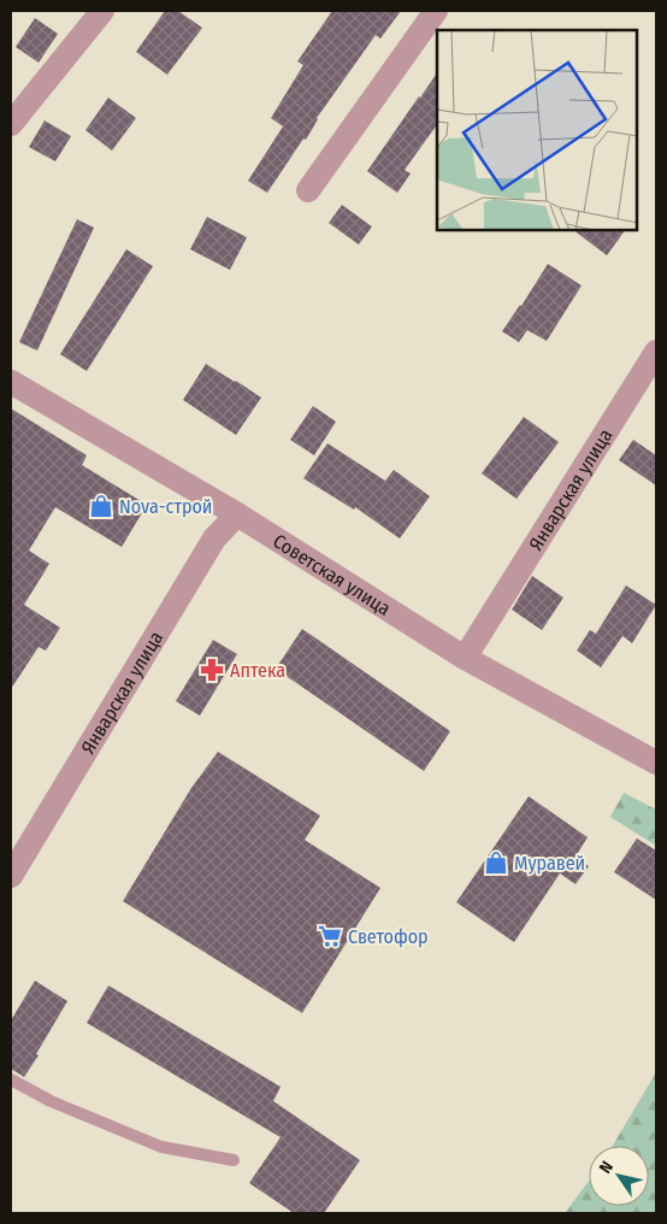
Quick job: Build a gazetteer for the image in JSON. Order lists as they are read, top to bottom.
{
  "streets": {
    "street": ["Январская улица", "Советская улица"]
  },
  "crossings": [
    ["Январская улица", "Советская улица"]
  ],
  "places": {
    "shop": ["Nova-строй", "Муравей"],
    "pharmacy": ["Аптека"],
    "supermarket": ["Светофор"]
  },
  "north": "top left"
}
